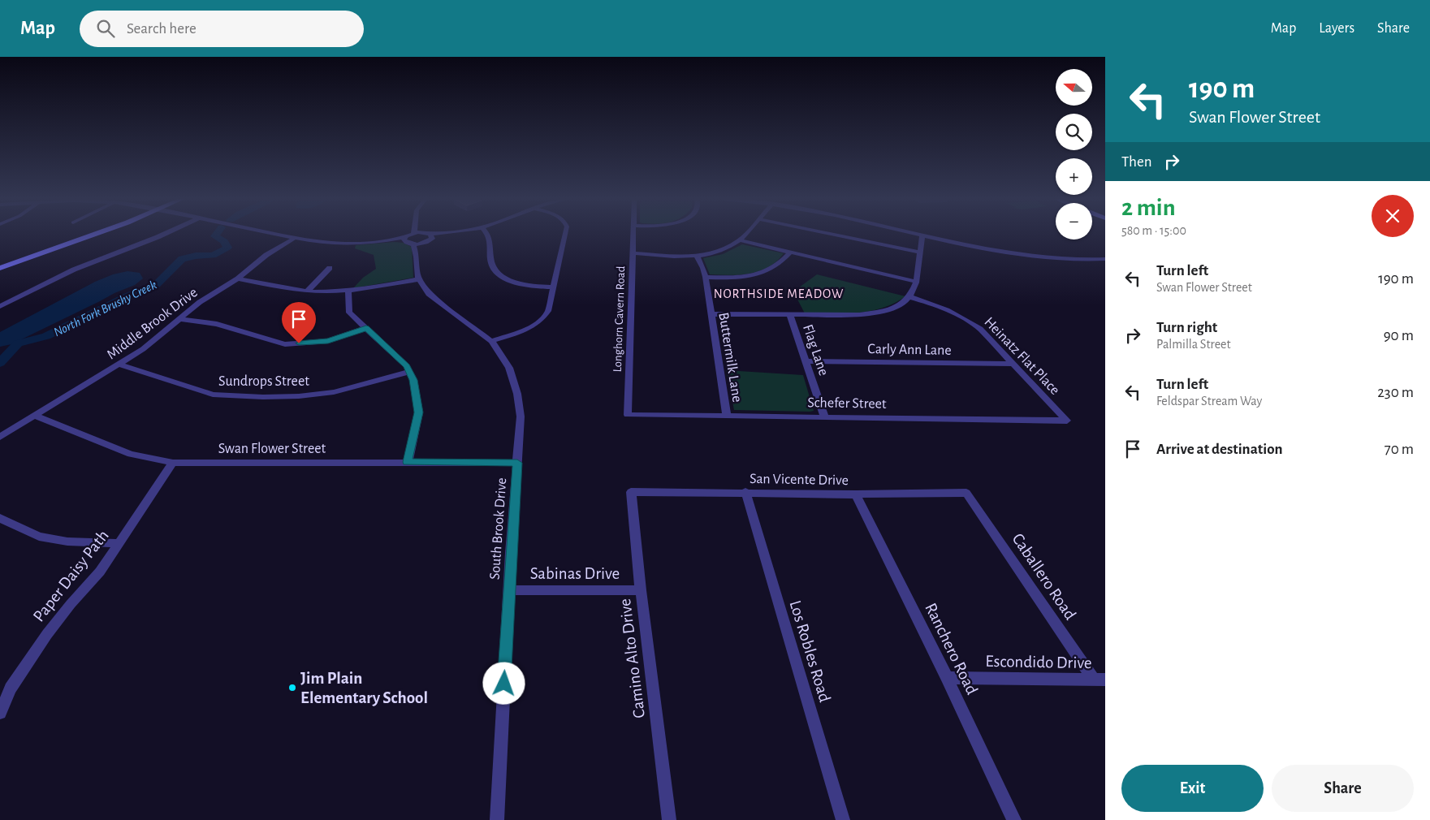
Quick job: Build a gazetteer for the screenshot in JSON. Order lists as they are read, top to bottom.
{
  "streets": {
    "street": [
      "Longhorn Cavern Road",
      "Middle Brook Drive",
      "Carly Ann Lane",
      "Flag Lane",
      "Heinatz Flat Place",
      "Buttermilk Lane",
      "Sundrops Street",
      "Schefer Street",
      "Swan Flower Street",
      "San Vicente Drive",
      "South Brook Drive",
      "Sabinas Drive",
      "Paper Daisy Path",
      "Caballero Road",
      "Ranchero Road",
      "Los Robles Road",
      "Camino Alto Drive",
      "Escondido Drive"
    ]
  },
  "crossings": [
    ["Longhorn Cavern Road", "Schefer Street"],
    ["Middle Brook Drive", "Sundrops Street"],
    ["Middle Brook Drive", "Swan Flower Street"],
    ["Carly Ann Lane", "Flag Lane"],
    ["Carly Ann Lane", "Heinatz Flat Place"],
    ["Flag Lane", "Schefer Street"],
    ["Heinatz Flat Place", "Schefer Street"],
    ["Buttermilk Lane", "Schefer Street"],
    ["Swan Flower Street", "South Brook Drive"],
    ["Swan Flower Street", "Paper Daisy Path"],
    ["San Vicente Drive", "Caballero Road"],
    ["San Vicente Drive", "Ranchero Road"],
    ["San Vicente Drive", "Los Robles Road"],
    ["San Vicente Drive", "Camino Alto Drive"],
    ["South Brook Drive", "Sabinas Drive"],
    ["Sabinas Drive", "Camino Alto Drive"],
    ["Caballero Road", "Escondido Drive"],
    ["Ranchero Road", "Escondido Drive"]
  ],
  "districts": ["NORTHSIDE MEADOW"],
  "water": ["North Fork Brushy Creek"],
  "places": ["Jim Plain Elementary School"],
  "north": "left",
  "page": {
    "header": "Map",
    "search": "Search here",
    "nav": ["Map", "Layers", "Share"],
    "turn": ["190 m", "Swan Flower Street"],
    "map_buttons": ["+", "−"],
    "then": "Then",
    "heading": ["2 min", "580 m · 15:00"],
    "list": [
      {
        "name": "Turn left",
        "note": "Swan Flower Street",
        "value": "190 m"
      },
      {
        "name": "Turn right",
        "note": "Palmilla Street",
        "value": "90 m"
      },
      {
        "name": "Turn left",
        "note": "Feldspar Stream Way",
        "value": "230 m"
      },
      {
        "name": "Arrive at destination",
        "value": "70 m"
      }
    ],
    "buttons": ["Exit", "Share"]
  }
}
